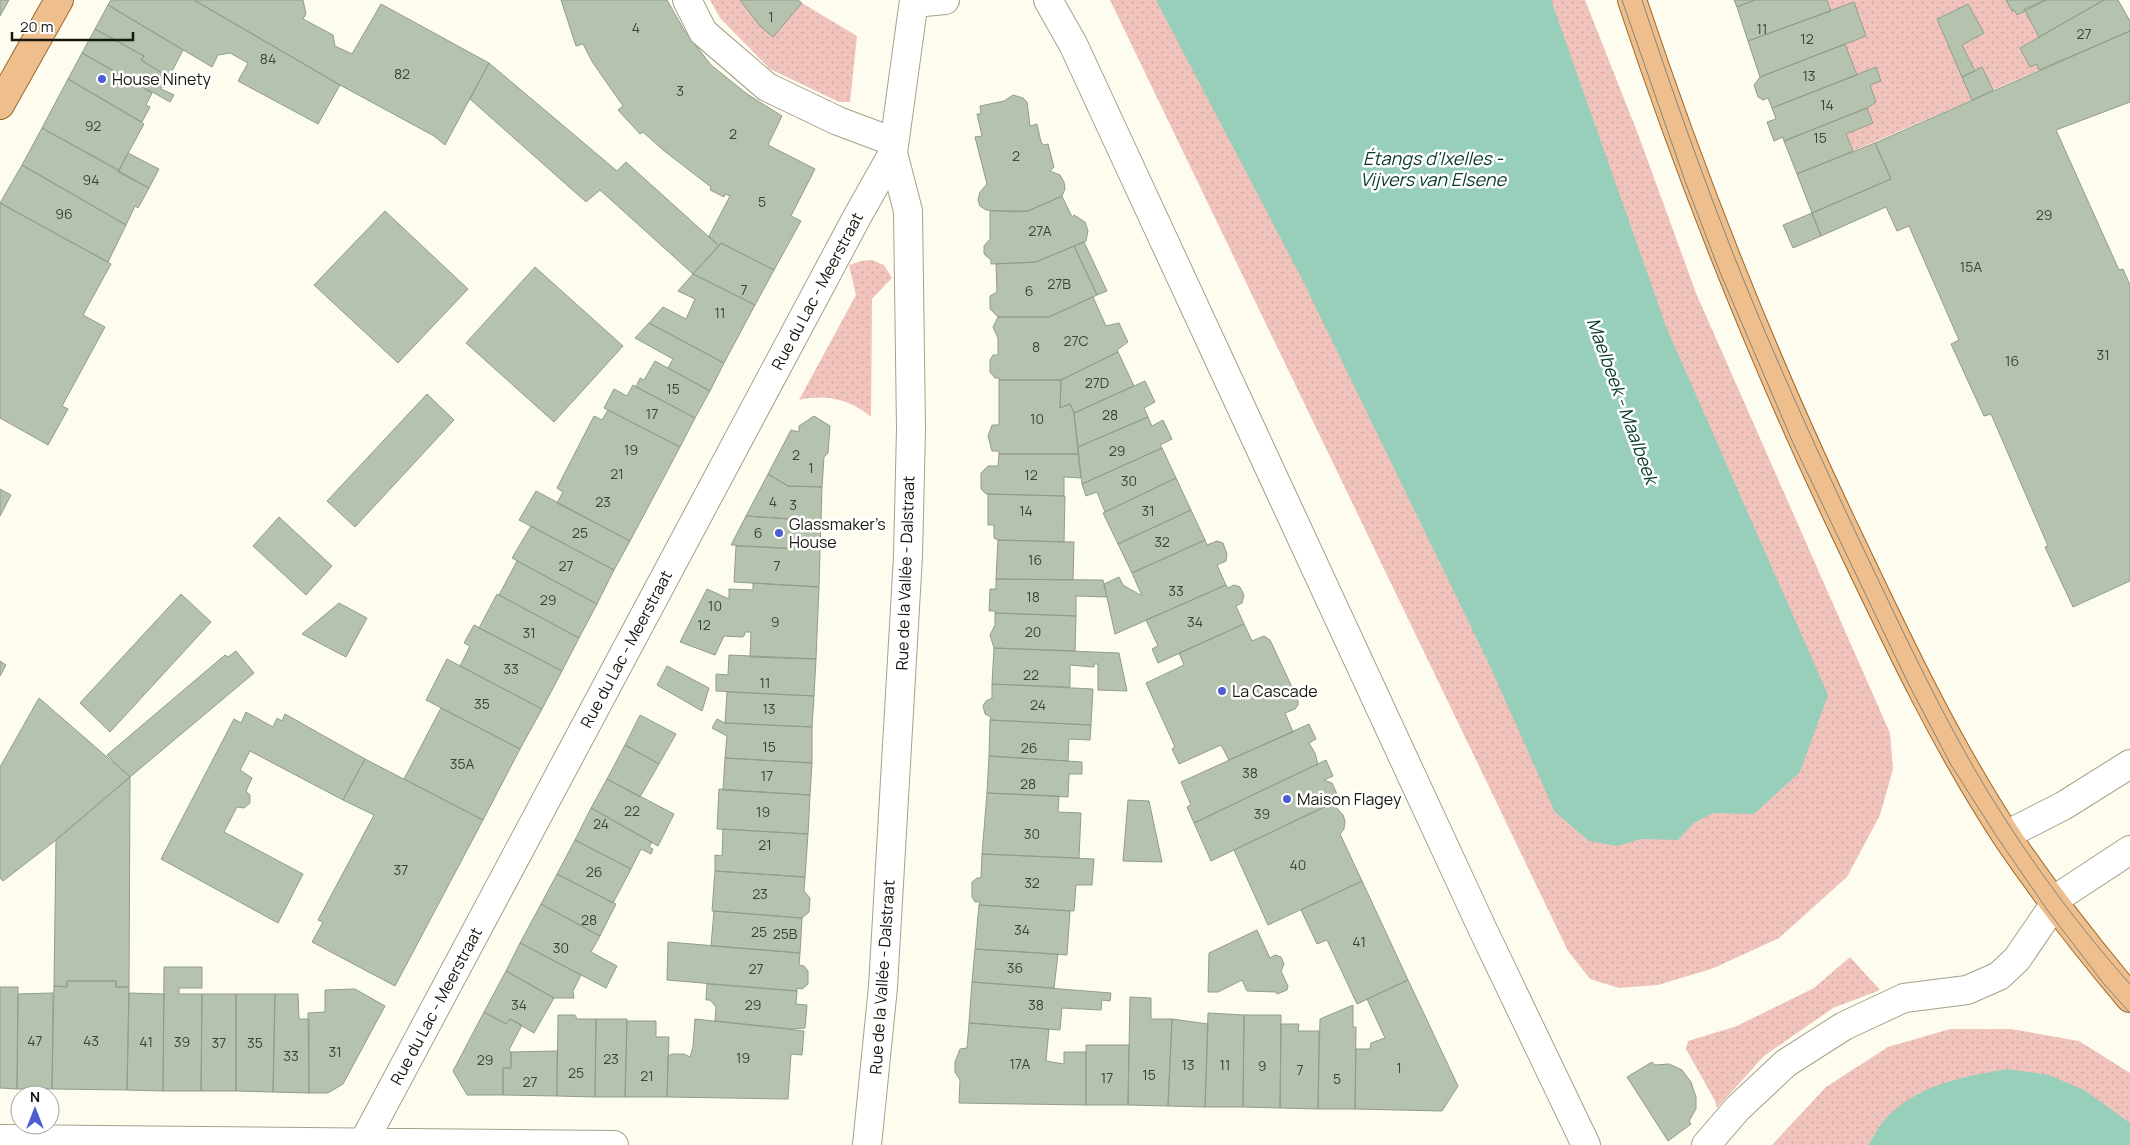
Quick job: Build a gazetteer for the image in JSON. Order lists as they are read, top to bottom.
{
  "streets": {
    "street": ["Rue du Lac - Meerstraat", "Rue de la Vallée - Dalstraat"]
  },
  "crossings": [
    ["Rue du Lac - Meerstraat", "Rue de la Vallée - Dalstraat"]
  ],
  "water": ["Étangs d'Ixelles - Vijvers van Elsene", "Maelbeek - Maalbeek"],
  "places": [
    "House Ninety",
    "Glassmaker’s House",
    "La Cascade",
    "Maison Flagey"
  ],
  "house_numbers": [
    "1",
    "4",
    "11",
    "27",
    "12",
    "84",
    "82",
    "13",
    "3",
    "14",
    "92",
    "2",
    "15",
    "2",
    "94",
    "5",
    "96",
    "29",
    "27A",
    "15A",
    "27B",
    "7",
    "6",
    "11",
    "27C",
    "8",
    "31",
    "16",
    "27D",
    "15",
    "17",
    "28",
    "10",
    "19",
    "29",
    "2",
    "1",
    "21",
    "12",
    "30",
    "23",
    "4",
    "3",
    "14",
    "31",
    "25",
    "6",
    "32",
    "16",
    "27",
    "7",
    "33",
    "18",
    "29",
    "10",
    "9",
    "34",
    "12",
    "20",
    "31",
    "33",
    "22",
    "11",
    "35",
    "24",
    "13",
    "15",
    "26",
    "35A",
    "38",
    "17",
    "28",
    "22",
    "19",
    "39",
    "24",
    "30",
    "21",
    "40",
    "37",
    "26",
    "32",
    "23",
    "28",
    "34",
    "25",
    "25B",
    "41",
    "30",
    "36",
    "27",
    "34",
    "29",
    "38",
    "47",
    "43",
    "41",
    "39",
    "37",
    "35",
    "31",
    "33",
    "19",
    "23",
    "29",
    "17A",
    "13",
    "11",
    "9",
    "1",
    "7",
    "25",
    "15",
    "21",
    "17",
    "5",
    "27"
  ],
  "scale_bar": "20 m",
  "north": "top"
}
